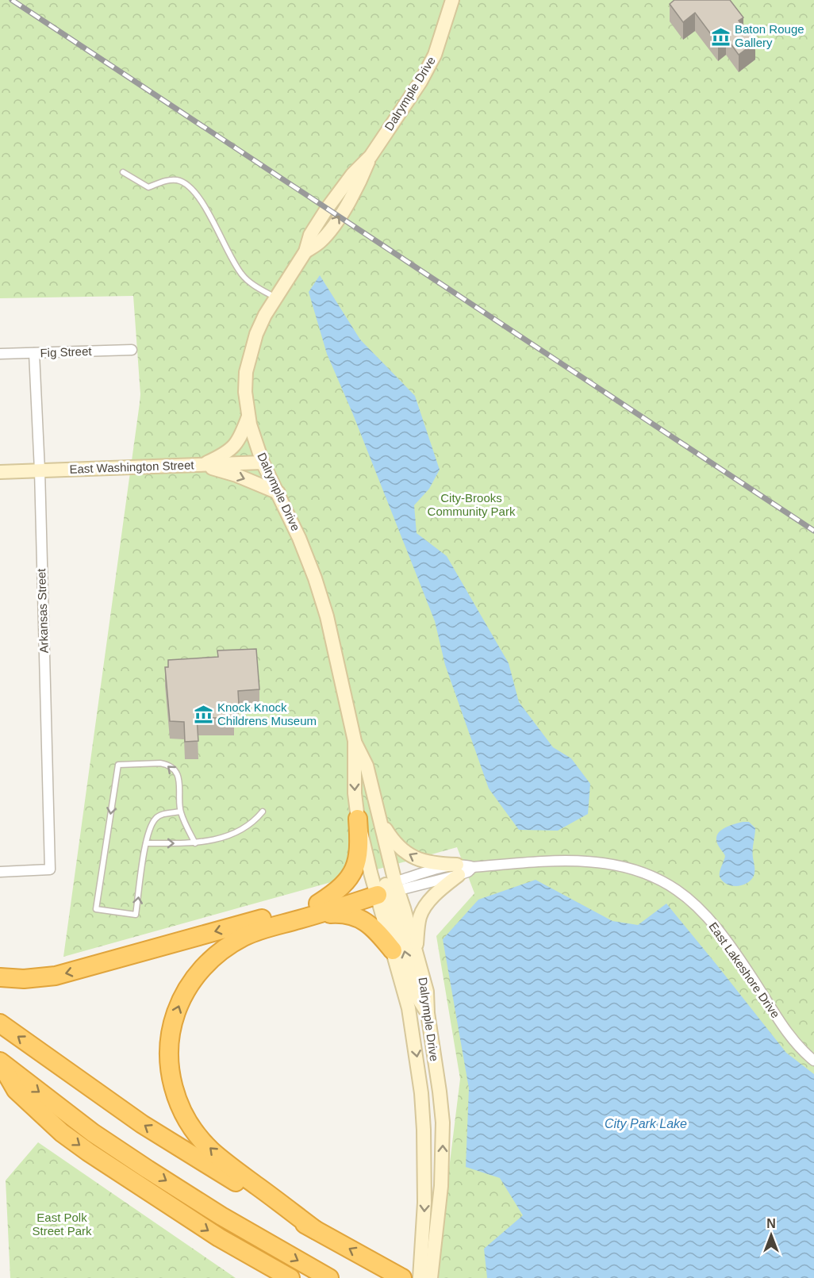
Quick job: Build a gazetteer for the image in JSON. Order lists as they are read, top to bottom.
{
  "streets": {
    "street": [
      "Dalrymple Drive",
      "Fig Street",
      "East Washington Street",
      "Arkansas Street",
      "East Lakeshore Drive"
    ]
  },
  "crossings": [
    ["Dalrymple Drive", "East Washington Street"],
    ["Dalrymple Drive", "East Lakeshore Drive"],
    ["Fig Street", "Arkansas Street"],
    ["East Washington Street", "Arkansas Street"]
  ],
  "water": ["City Park Lake"],
  "parks": ["City-Brooks Community Park", "East Polk Street Park"],
  "places": {
    "museum": ["Baton Rouge Gallery", "Knock Knock Childrens Museum"]
  },
  "north": "top"
}
